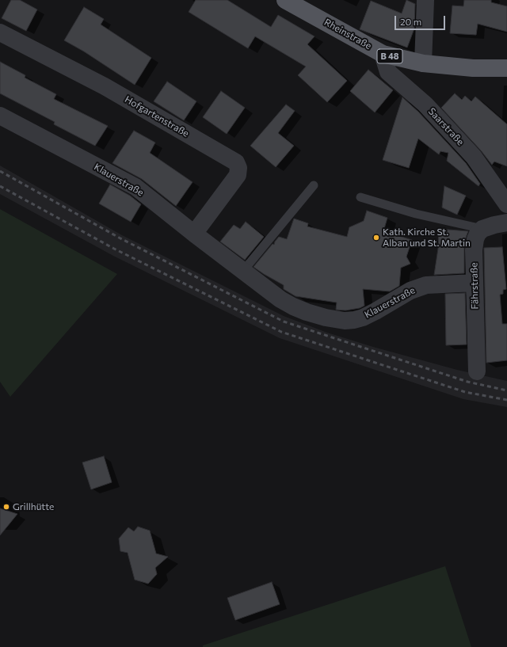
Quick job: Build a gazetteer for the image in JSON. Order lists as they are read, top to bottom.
{
  "streets": {
    "main road": ["Rheinstraße", "B 48"],
    "street": [
      "Hofgartenstraße",
      "Saarstraße",
      "Klauerstraße",
      "Fährstraße"
    ]
  },
  "crossings": [
    ["Rheinstraße", "Saarstraße"],
    ["Hofgartenstraße", "Klauerstraße"],
    ["Klauerstraße", "Fährstraße"]
  ],
  "places": ["Kath. Kirche St. Alban und St. Martin", "Grillhütte"],
  "scale_bar": "20 m"
}
